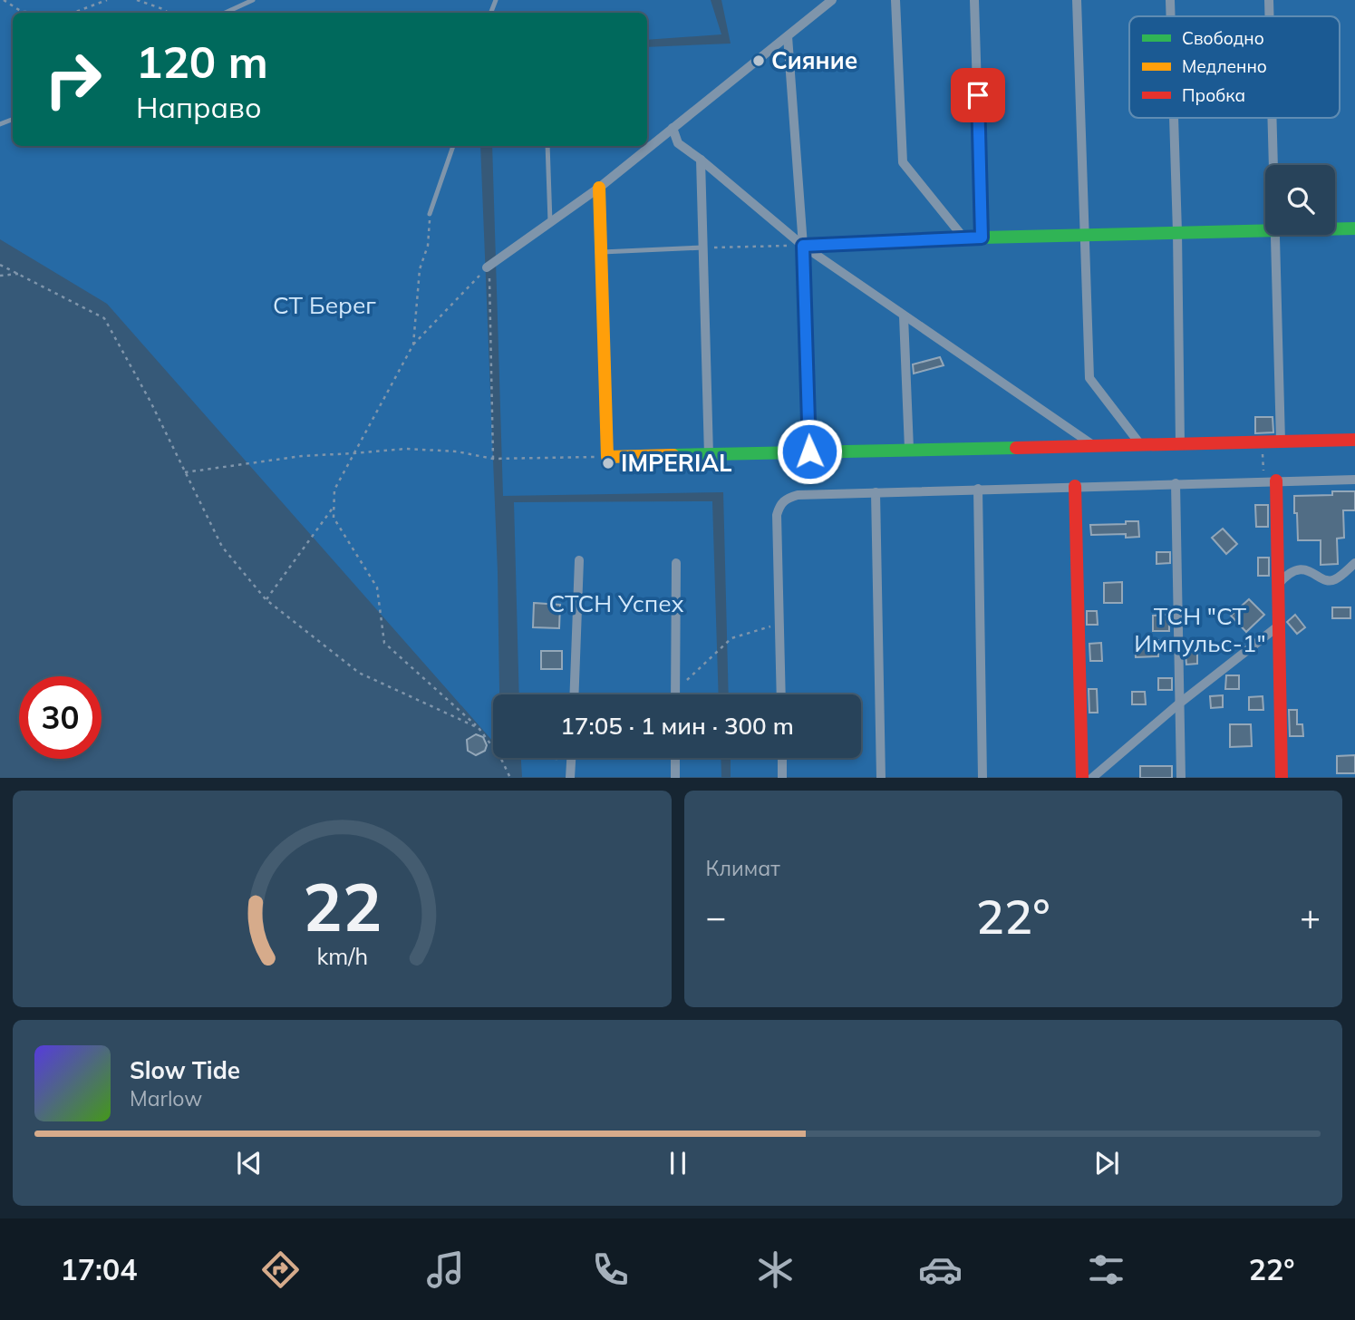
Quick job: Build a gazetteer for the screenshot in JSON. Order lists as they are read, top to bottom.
{
  "parks": ["СТ Берег", "СТСН Успех", "ТСН \"СТ Импульс-1\""],
  "places": ["Сияние", "IMPERIAL"],
  "legend": ["Свободно", "Медленно", "Пробка"],
  "page": {
    "turn": ["120 m", "Направо"],
    "limit": "30",
    "trip": "17:05 · 1 мин · 300 m",
    "tile": "Климат",
    "heat": ["−", "22°", "+"],
    "song": ["Slow Tide", "Marlow"],
    "tabs": ["17:04", "22°"],
    "gauge": ["22", "km/h"]
  }
}
